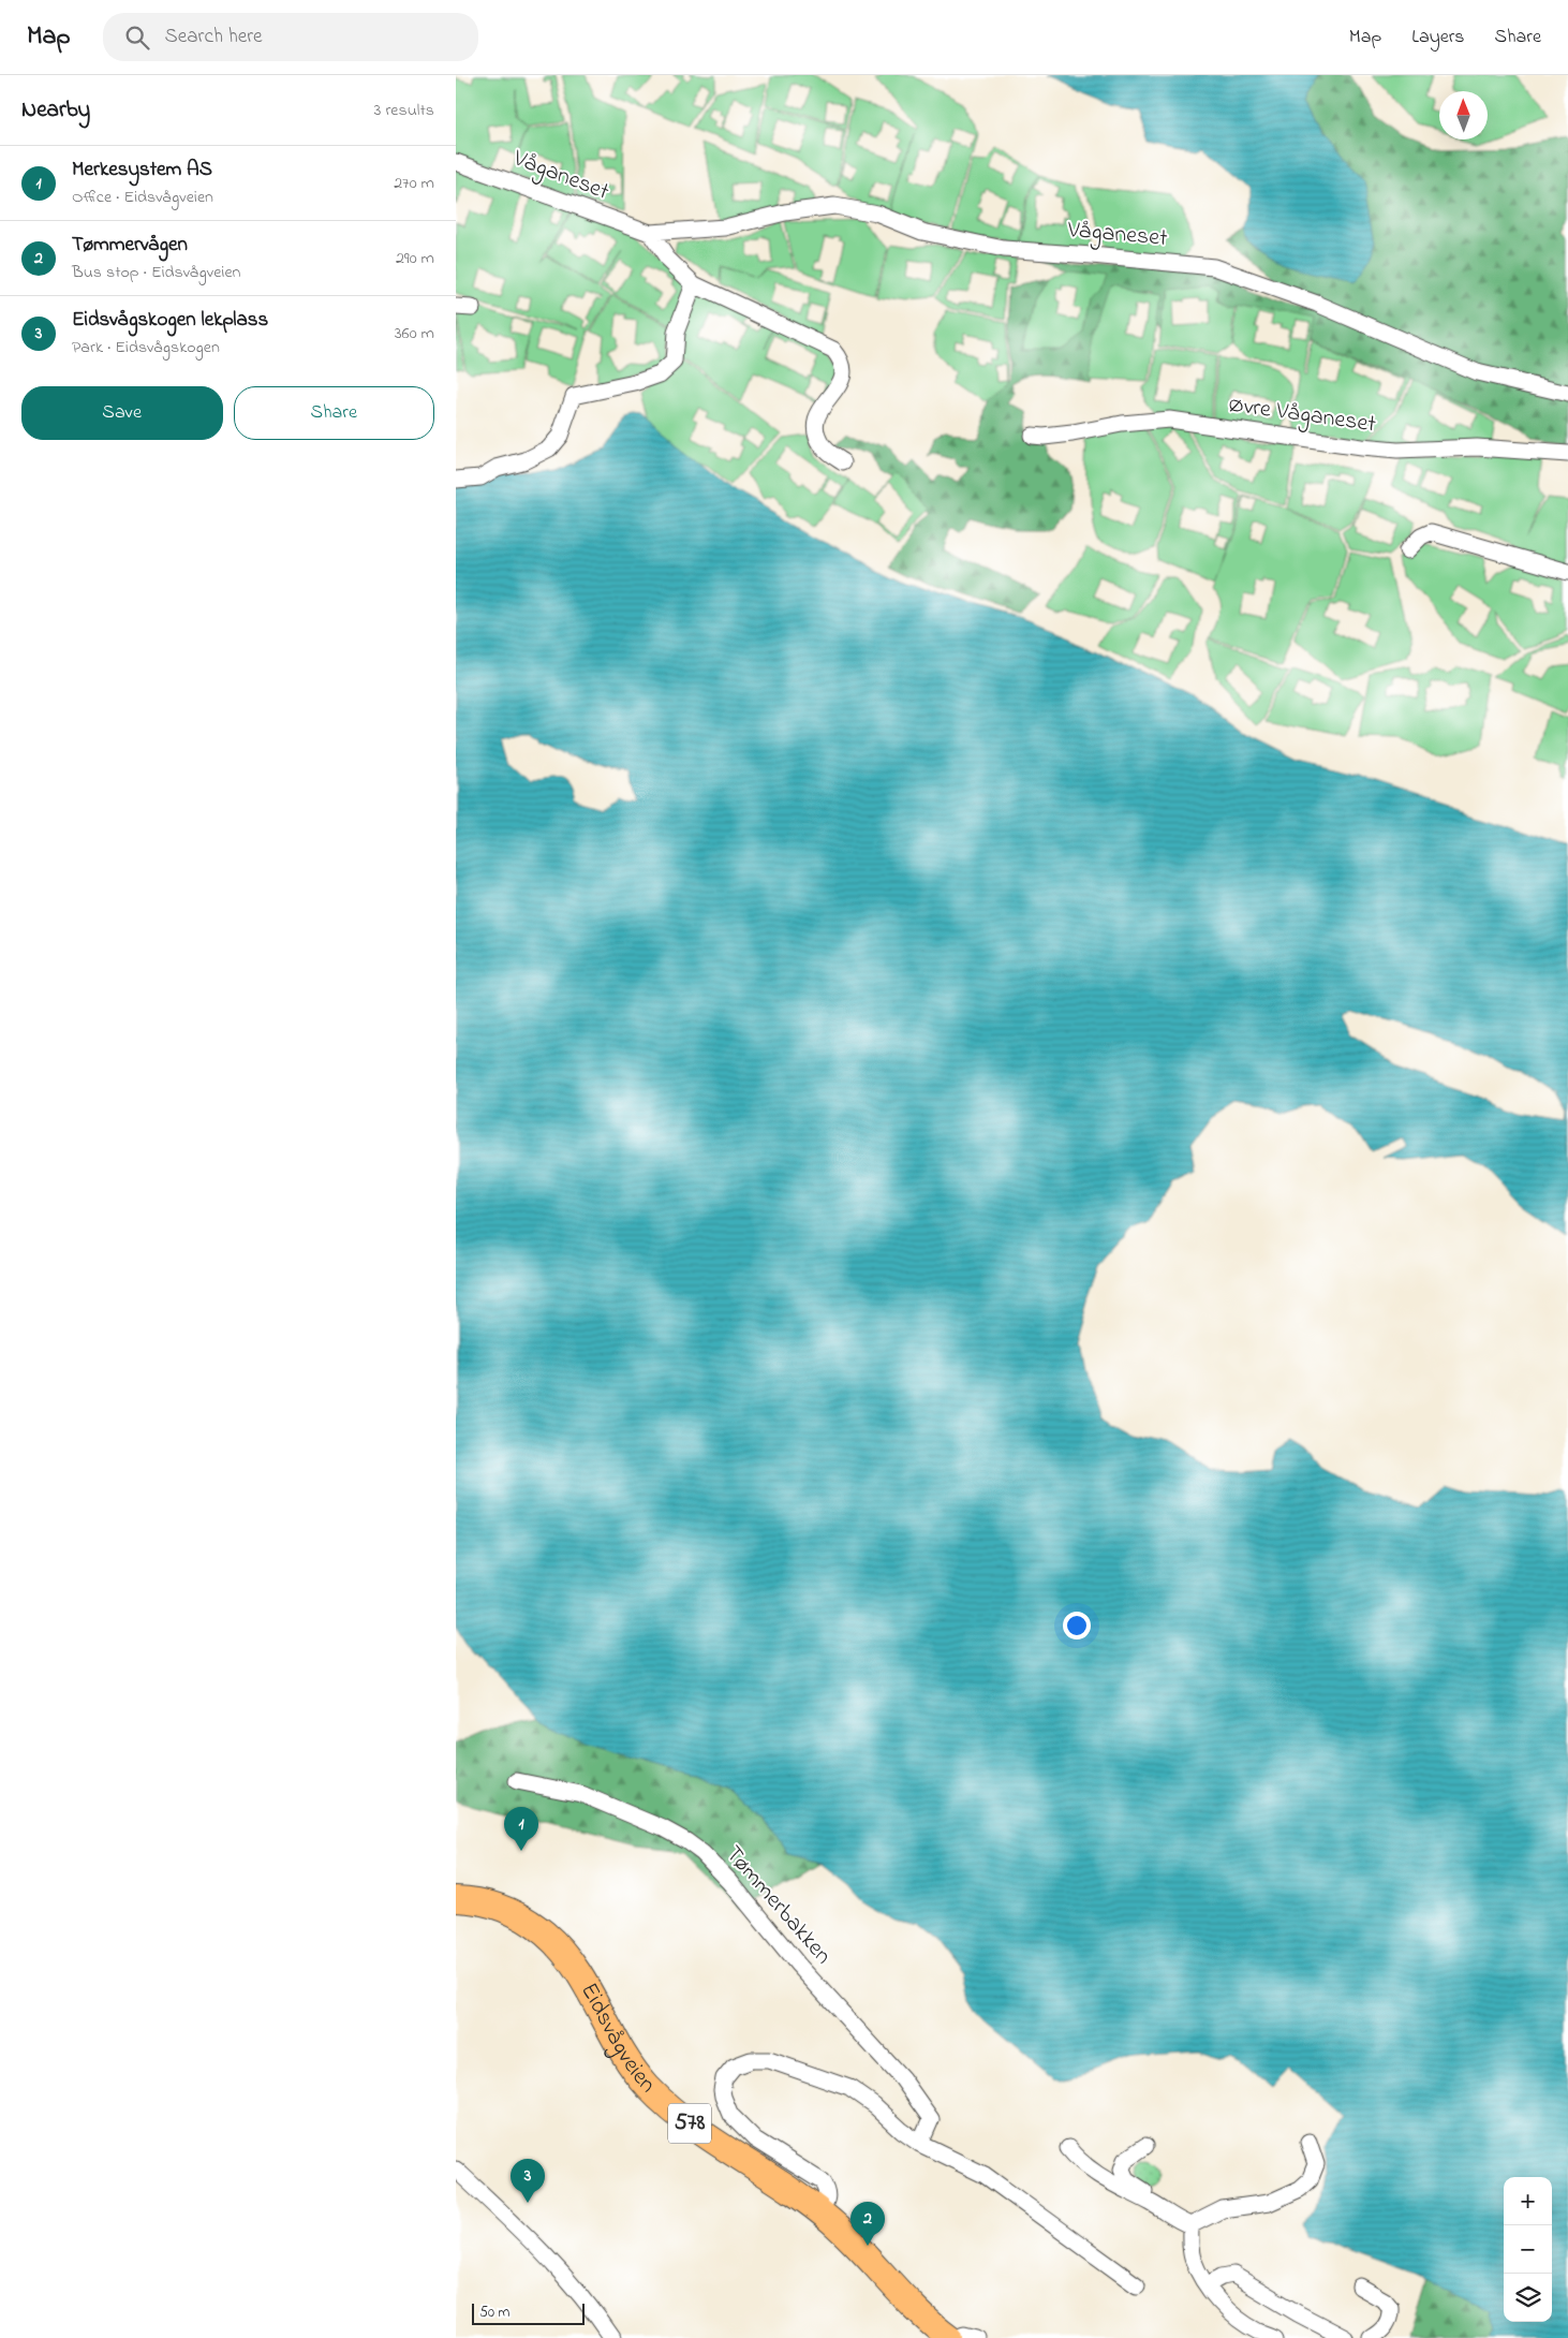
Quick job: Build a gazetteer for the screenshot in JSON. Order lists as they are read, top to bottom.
{
  "streets": {
    "main road": ["Eidsvågveien", "578"],
    "street": ["Våganeset", "Øvre Våganeset", "Tømmerbakken"]
  },
  "scale_bar": "50 m",
  "north": "top",
  "page": {
    "header": "Map",
    "search": "Search here",
    "nav": ["Map", "Layers", "Share"],
    "heading": ["Nearby", "3 results"],
    "list": [
      {
        "mark": "1",
        "name": "Merkesystem AS",
        "note": "Office · Eidsvågveien",
        "value": "270 m"
      },
      {
        "mark": "2",
        "name": "Tømmervågen",
        "note": "Bus stop · Eidsvågveien",
        "value": "290 m"
      },
      {
        "mark": "3",
        "name": "Eidsvågskogen lekplass",
        "note": "Park · Eidsvågskogen",
        "value": "360 m"
      }
    ],
    "buttons": ["Save", "Share"],
    "pins": ["1", "3", "2"],
    "map_buttons": ["+", "−"],
    "scale": "50 m"
  }
}
